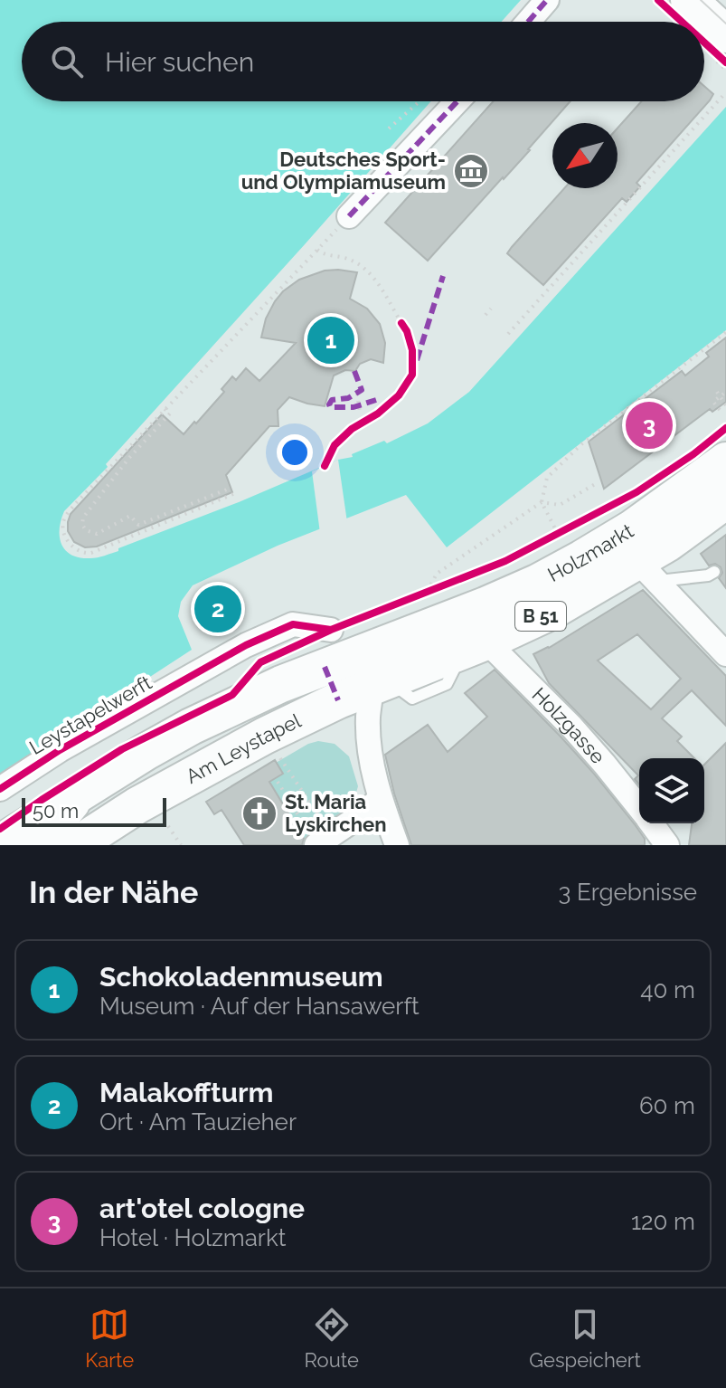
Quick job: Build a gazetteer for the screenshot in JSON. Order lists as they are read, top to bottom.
{
  "streets": {
    "main road": ["Holzmarkt", "B 51", "Am Leystapel"],
    "street": ["Leystapelwerft", "Holzgasse"]
  },
  "crossings": [
    ["Holzmarkt", "Holzgasse"],
    ["Holzmarkt", "Am Leystapel"]
  ],
  "places": {
    "museum": ["Deutsches Sport- und Olympiamuseum"],
    "church": ["St. Maria Lyskirchen"]
  },
  "scale_bar": "50 m",
  "north": "bottom left",
  "page": {
    "search": "Hier suchen",
    "pins": ["1", "3", "2"],
    "scale": "50 m",
    "heading": ["In der Nähe", "3 Ergebnisse"],
    "list": [
      {
        "mark": "1",
        "name": "Schokoladenmuseum",
        "note": "Museum · Auf der Hansawerft",
        "value": "40 m"
      },
      {
        "mark": "2",
        "name": "Malakoffturm",
        "note": "Ort · Am Tauzieher",
        "value": "60 m"
      },
      {
        "mark": "3",
        "name": "art'otel cologne",
        "note": "Hotel · Holzmarkt",
        "value": "120 m"
      }
    ],
    "nav": ["Karte", "Route", "Gespeichert"]
  }
}
